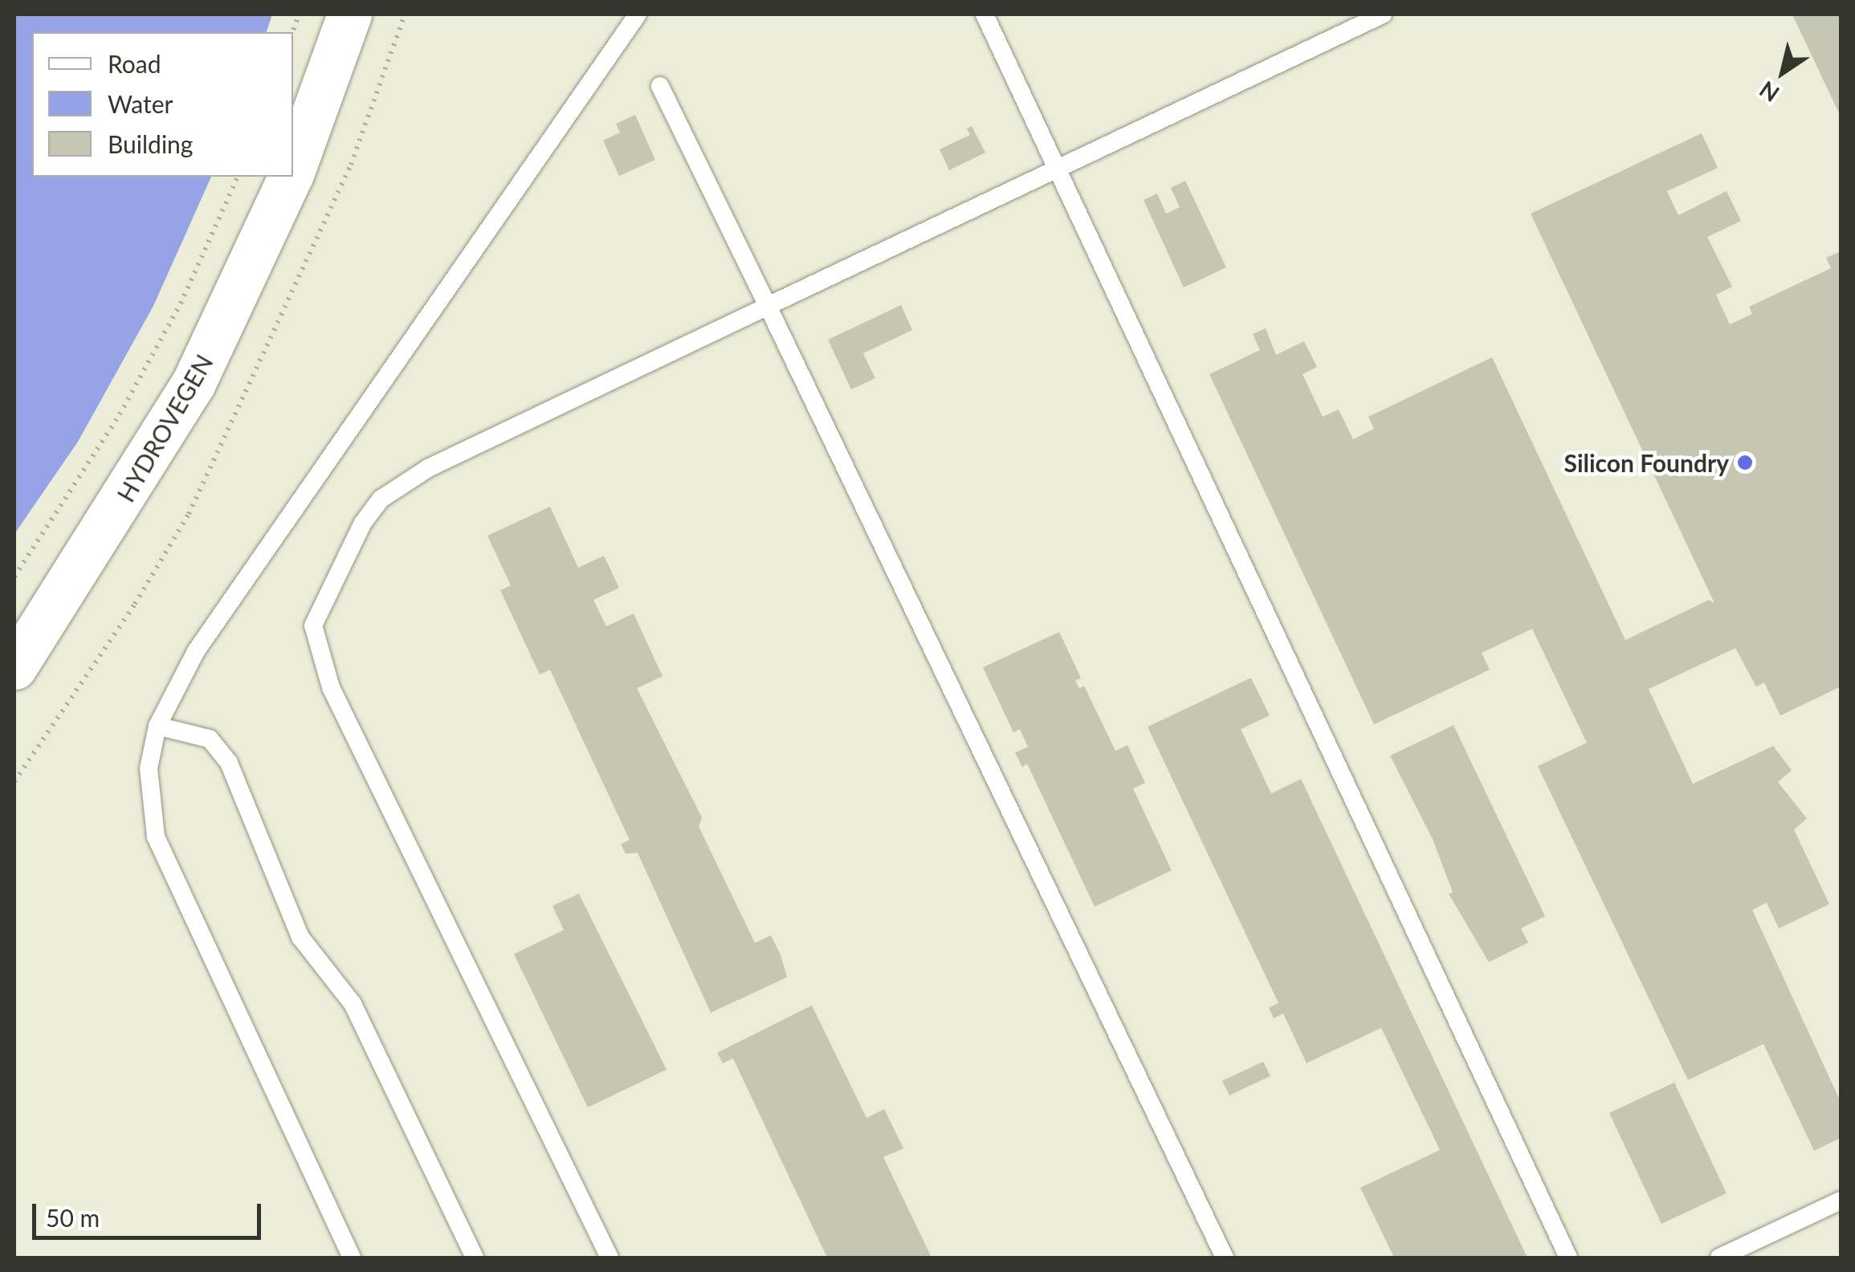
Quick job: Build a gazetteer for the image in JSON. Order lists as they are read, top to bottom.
{
  "streets": {
    "street": ["HYDROVEGEN"]
  },
  "places": ["Silicon Foundry"],
  "legend": ["Road", "Water", "Building"],
  "scale_bar": "50 m",
  "north": "bottom left"
}
